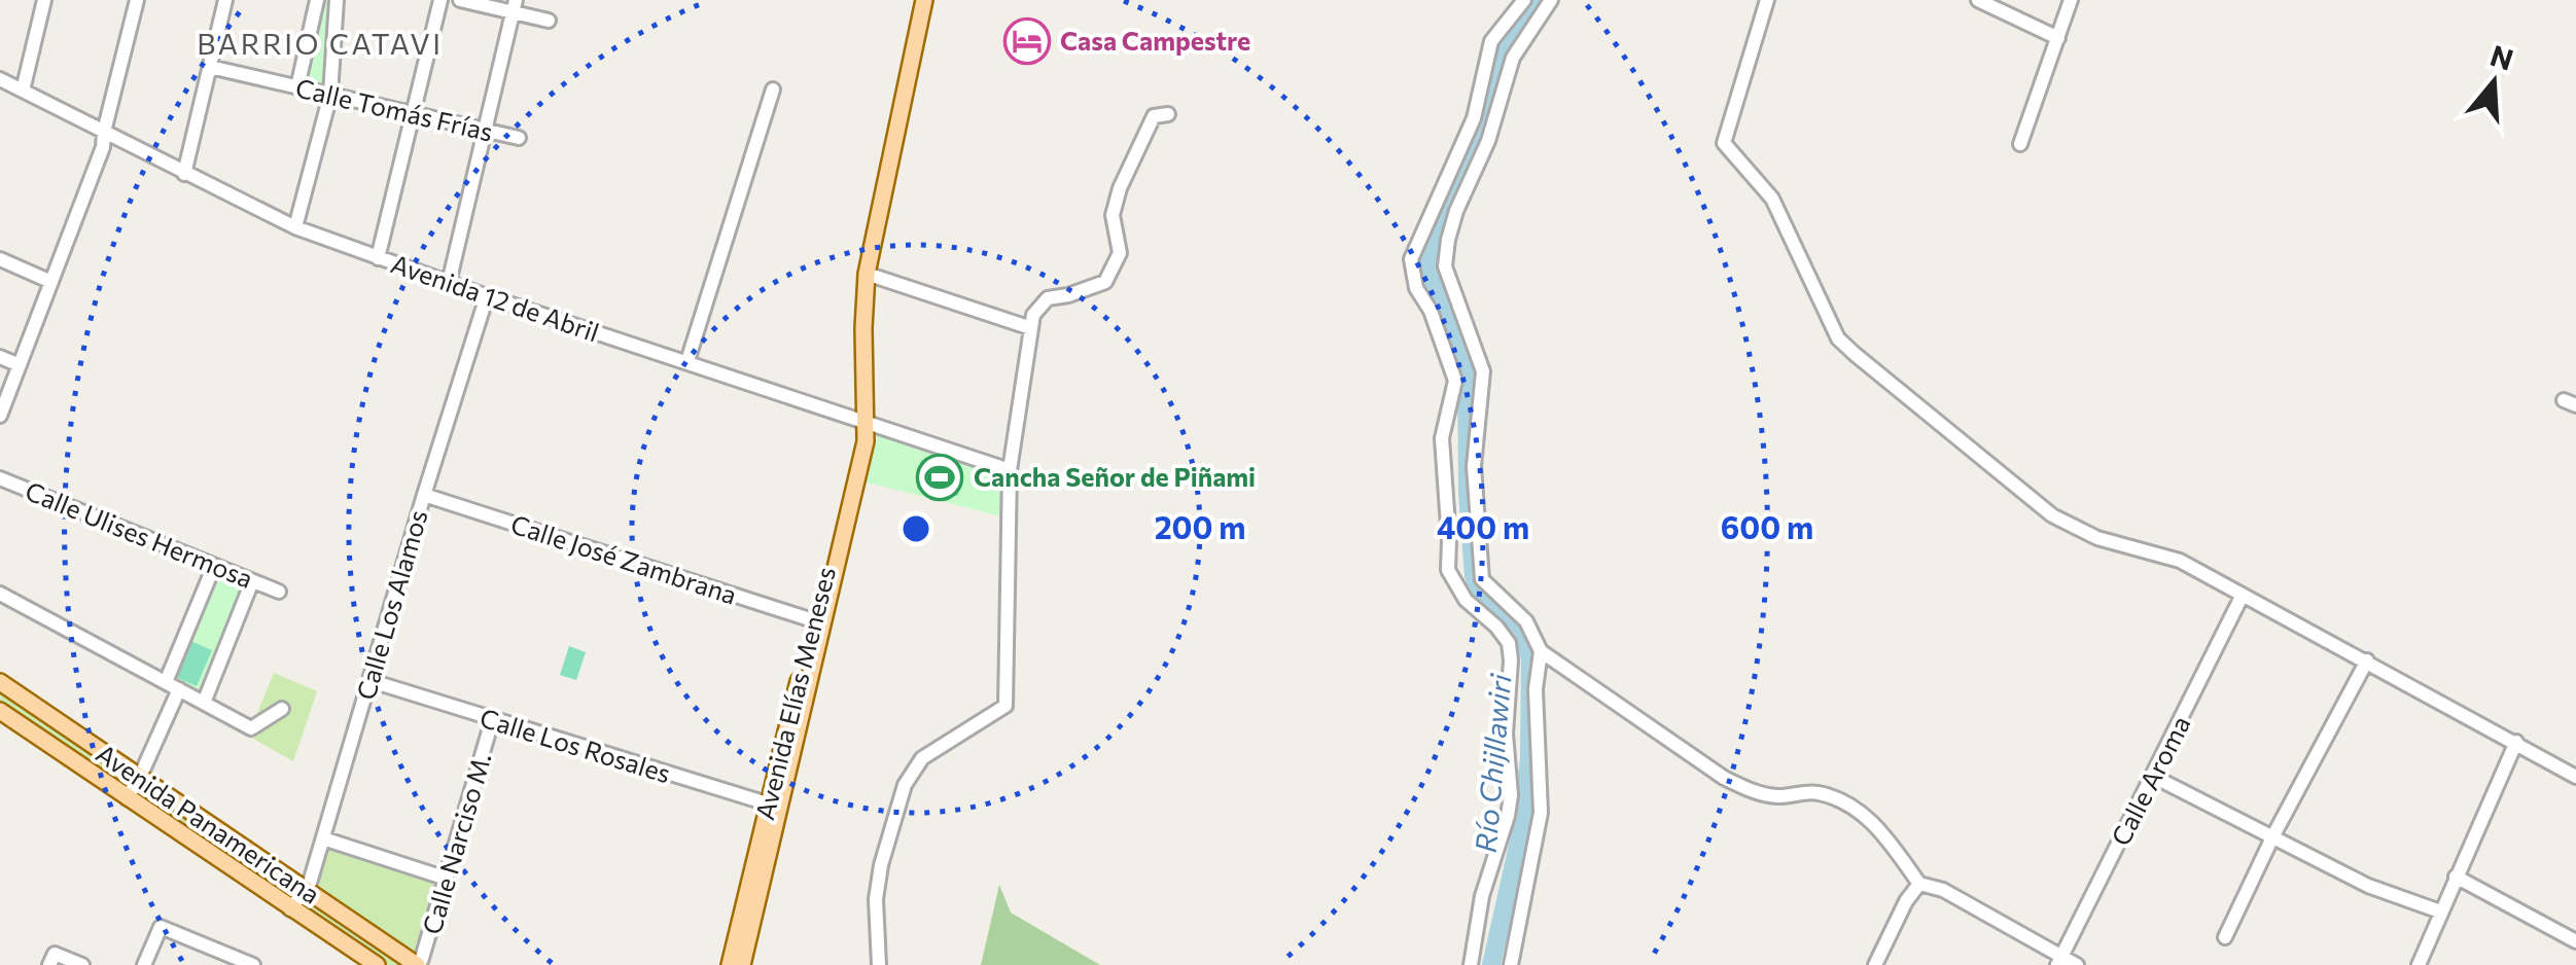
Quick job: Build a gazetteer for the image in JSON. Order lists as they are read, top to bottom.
{
  "streets": {
    "main road": ["Avenida Elías Meneses", "Avenida Panamericana"],
    "street": [
      "Calle Tomás Frías",
      "Avenida 12 de Abril",
      "Calle Ulises Hermosa",
      "Calle José Zambrana",
      "Calle Los Alamos",
      "Calle Los Rosales",
      "Calle Aroma",
      "Calle Narciso M."
    ]
  },
  "crossings": [
    ["Avenida 12 de Abril", "Calle Los Alamos"],
    ["Avenida 12 de Abril", "Avenida Elías Meneses"],
    ["Calle José Zambrana", "Calle Los Alamos"],
    ["Calle José Zambrana", "Avenida Elías Meneses"],
    ["Calle Los Alamos", "Calle Los Rosales"],
    ["Calle Los Alamos", "Avenida Panamericana"],
    ["Avenida Elías Meneses", "Calle Los Rosales"],
    ["Calle Los Rosales", "Calle Narciso M."],
    ["Avenida Panamericana", "Calle Narciso M."]
  ],
  "districts": ["BARRIO CATAVI"],
  "water": ["Río Chijllawiri"],
  "places": {
    "hotel": ["Casa Campestre"],
    "sports": ["Cancha Señor de Piñami"]
  },
  "north": "top",
  "rings": ["200 m", "400 m", "600 m"]
}
